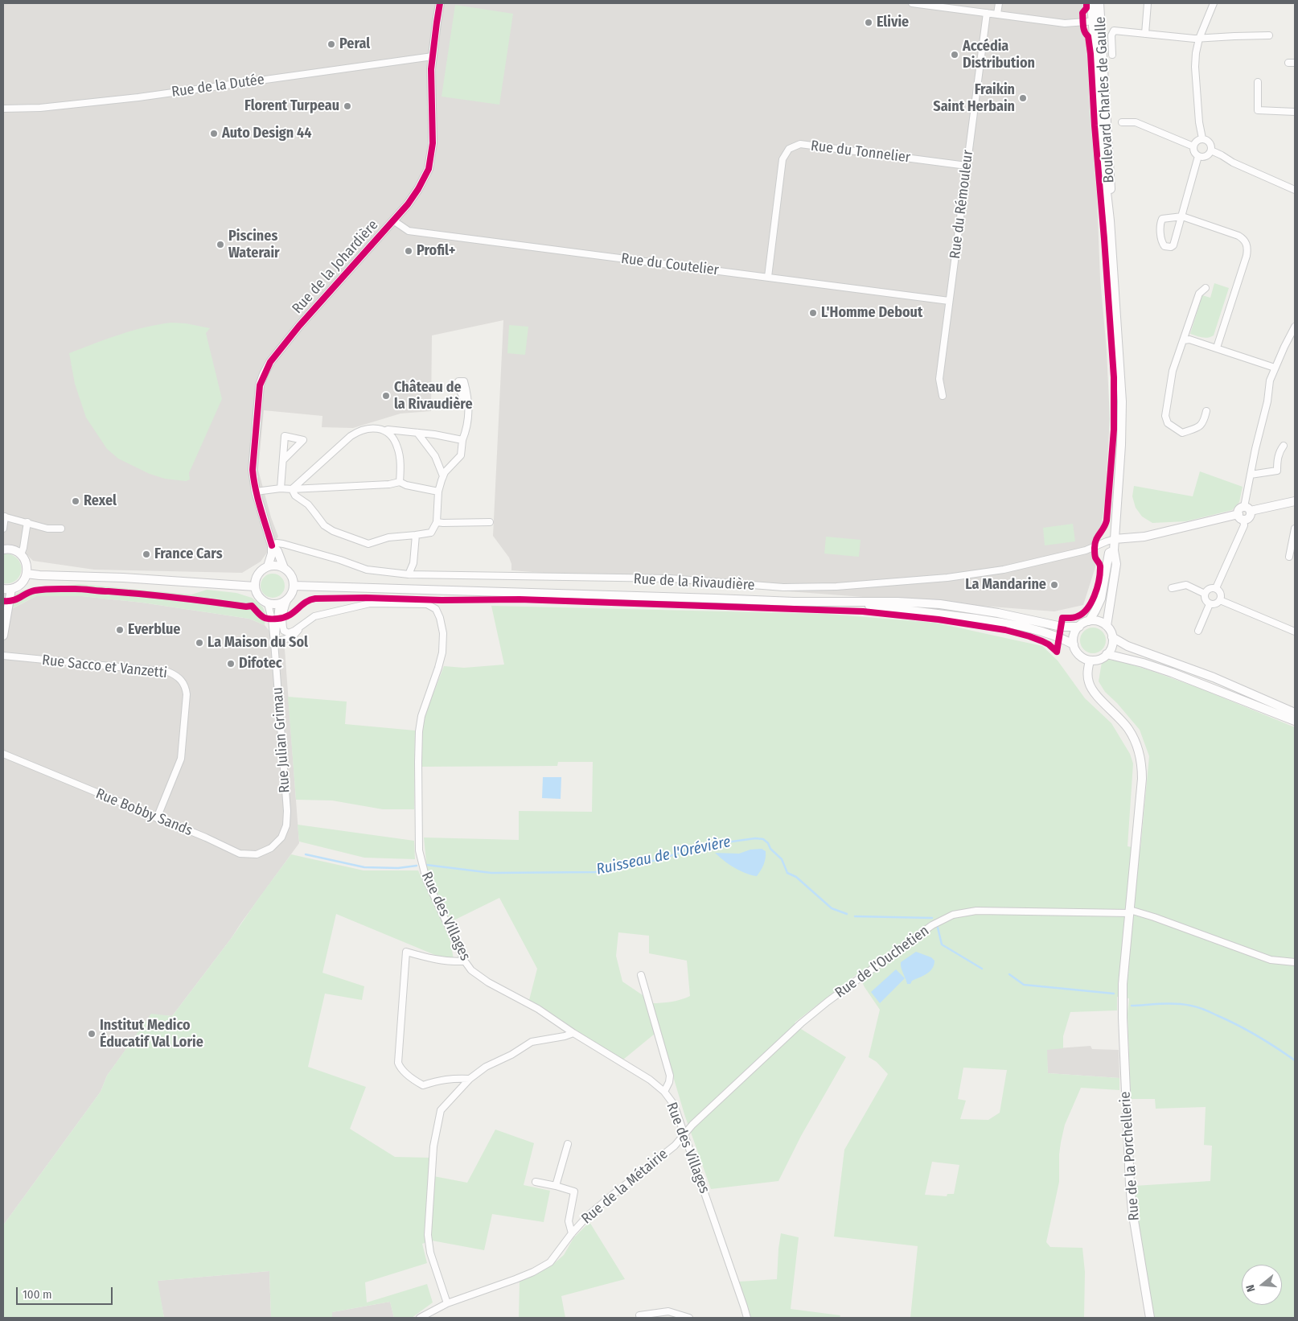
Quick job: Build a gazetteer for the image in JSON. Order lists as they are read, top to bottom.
{
  "streets": {
    "street": [
      "Rue de la Dutée",
      "Boulevard Charles de Gaulle",
      "Rue du Tonnelier",
      "Rue du Rémouleur",
      "Rue du Coutelier",
      "Rue de la Johardière",
      "Rue de la Rivaudière",
      "Rue Sacco et Vanzetti",
      "Rue Julian Grimau",
      "Rue Bobby Sands",
      "Rue des Villages",
      "Rue de l'Ouchetien",
      "Rue de la Porchellerie",
      "Rue de la Métairie"
    ]
  },
  "crossings": [
    ["Rue de la Dutée", "Rue de la Johardière"],
    ["Boulevard Charles de Gaulle", "Rue de la Rivaudière"],
    ["Rue du Tonnelier", "Rue du Rémouleur"],
    ["Rue du Tonnelier", "Rue du Coutelier"],
    ["Rue du Rémouleur", "Rue du Coutelier"],
    ["Rue du Coutelier", "Rue de la Johardière"],
    ["Rue de la Johardière", "Rue de la Rivaudière"],
    ["Rue de la Johardière", "Rue Julian Grimau"],
    ["Rue Sacco et Vanzetti", "Rue Bobby Sands"],
    ["Rue Julian Grimau", "Rue Bobby Sands"],
    ["Rue des Villages", "Rue de l'Ouchetien"],
    ["Rue des Villages", "Rue de la Métairie"],
    ["Rue de l'Ouchetien", "Rue de la Porchellerie"],
    ["Rue de l'Ouchetien", "Rue de la Métairie"]
  ],
  "water": ["Ruisseau de l'Orévière"],
  "places": [
    "Elivie",
    "Peral",
    "Accédia Distribution",
    "Fraikin Saint Herbain",
    "Florent Turpeau",
    "Auto Design 44",
    "Piscines Waterair",
    "Profil+",
    "L'Homme Debout",
    "Château de la Rivaudière",
    "Rexel",
    "France Cars",
    "La Mandarine",
    "Everblue",
    "La Maison du Sol",
    "Difotec",
    "Institut Medico Éducatif Val Lorie"
  ],
  "scale_bar": "100 m",
  "north": "left"
}
